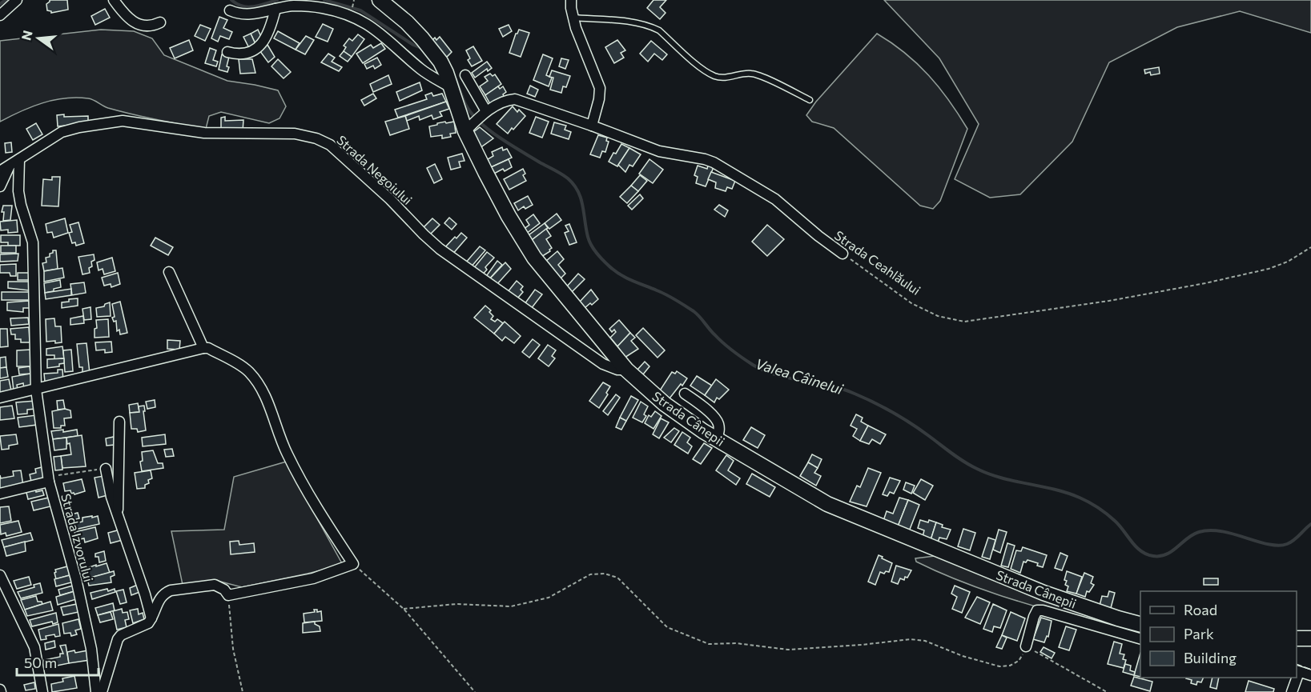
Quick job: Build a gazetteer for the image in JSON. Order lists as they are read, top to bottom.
{
  "streets": {
    "street": [
      "Strada Negoiului",
      "Strada Ceahlăului",
      "Strada Cânepii",
      "Strada Izvorului"
    ]
  },
  "crossings": [
    ["Strada Negoiului", "Strada Cânepii"],
    ["Strada Negoiului", "Strada Izvorului"],
    ["Strada Ceahlăului", "Strada Cânepii"]
  ],
  "water": ["Valea Câinelui"],
  "legend": ["Road", "Park", "Building"],
  "scale_bar": "50 m",
  "north": "left"
}
